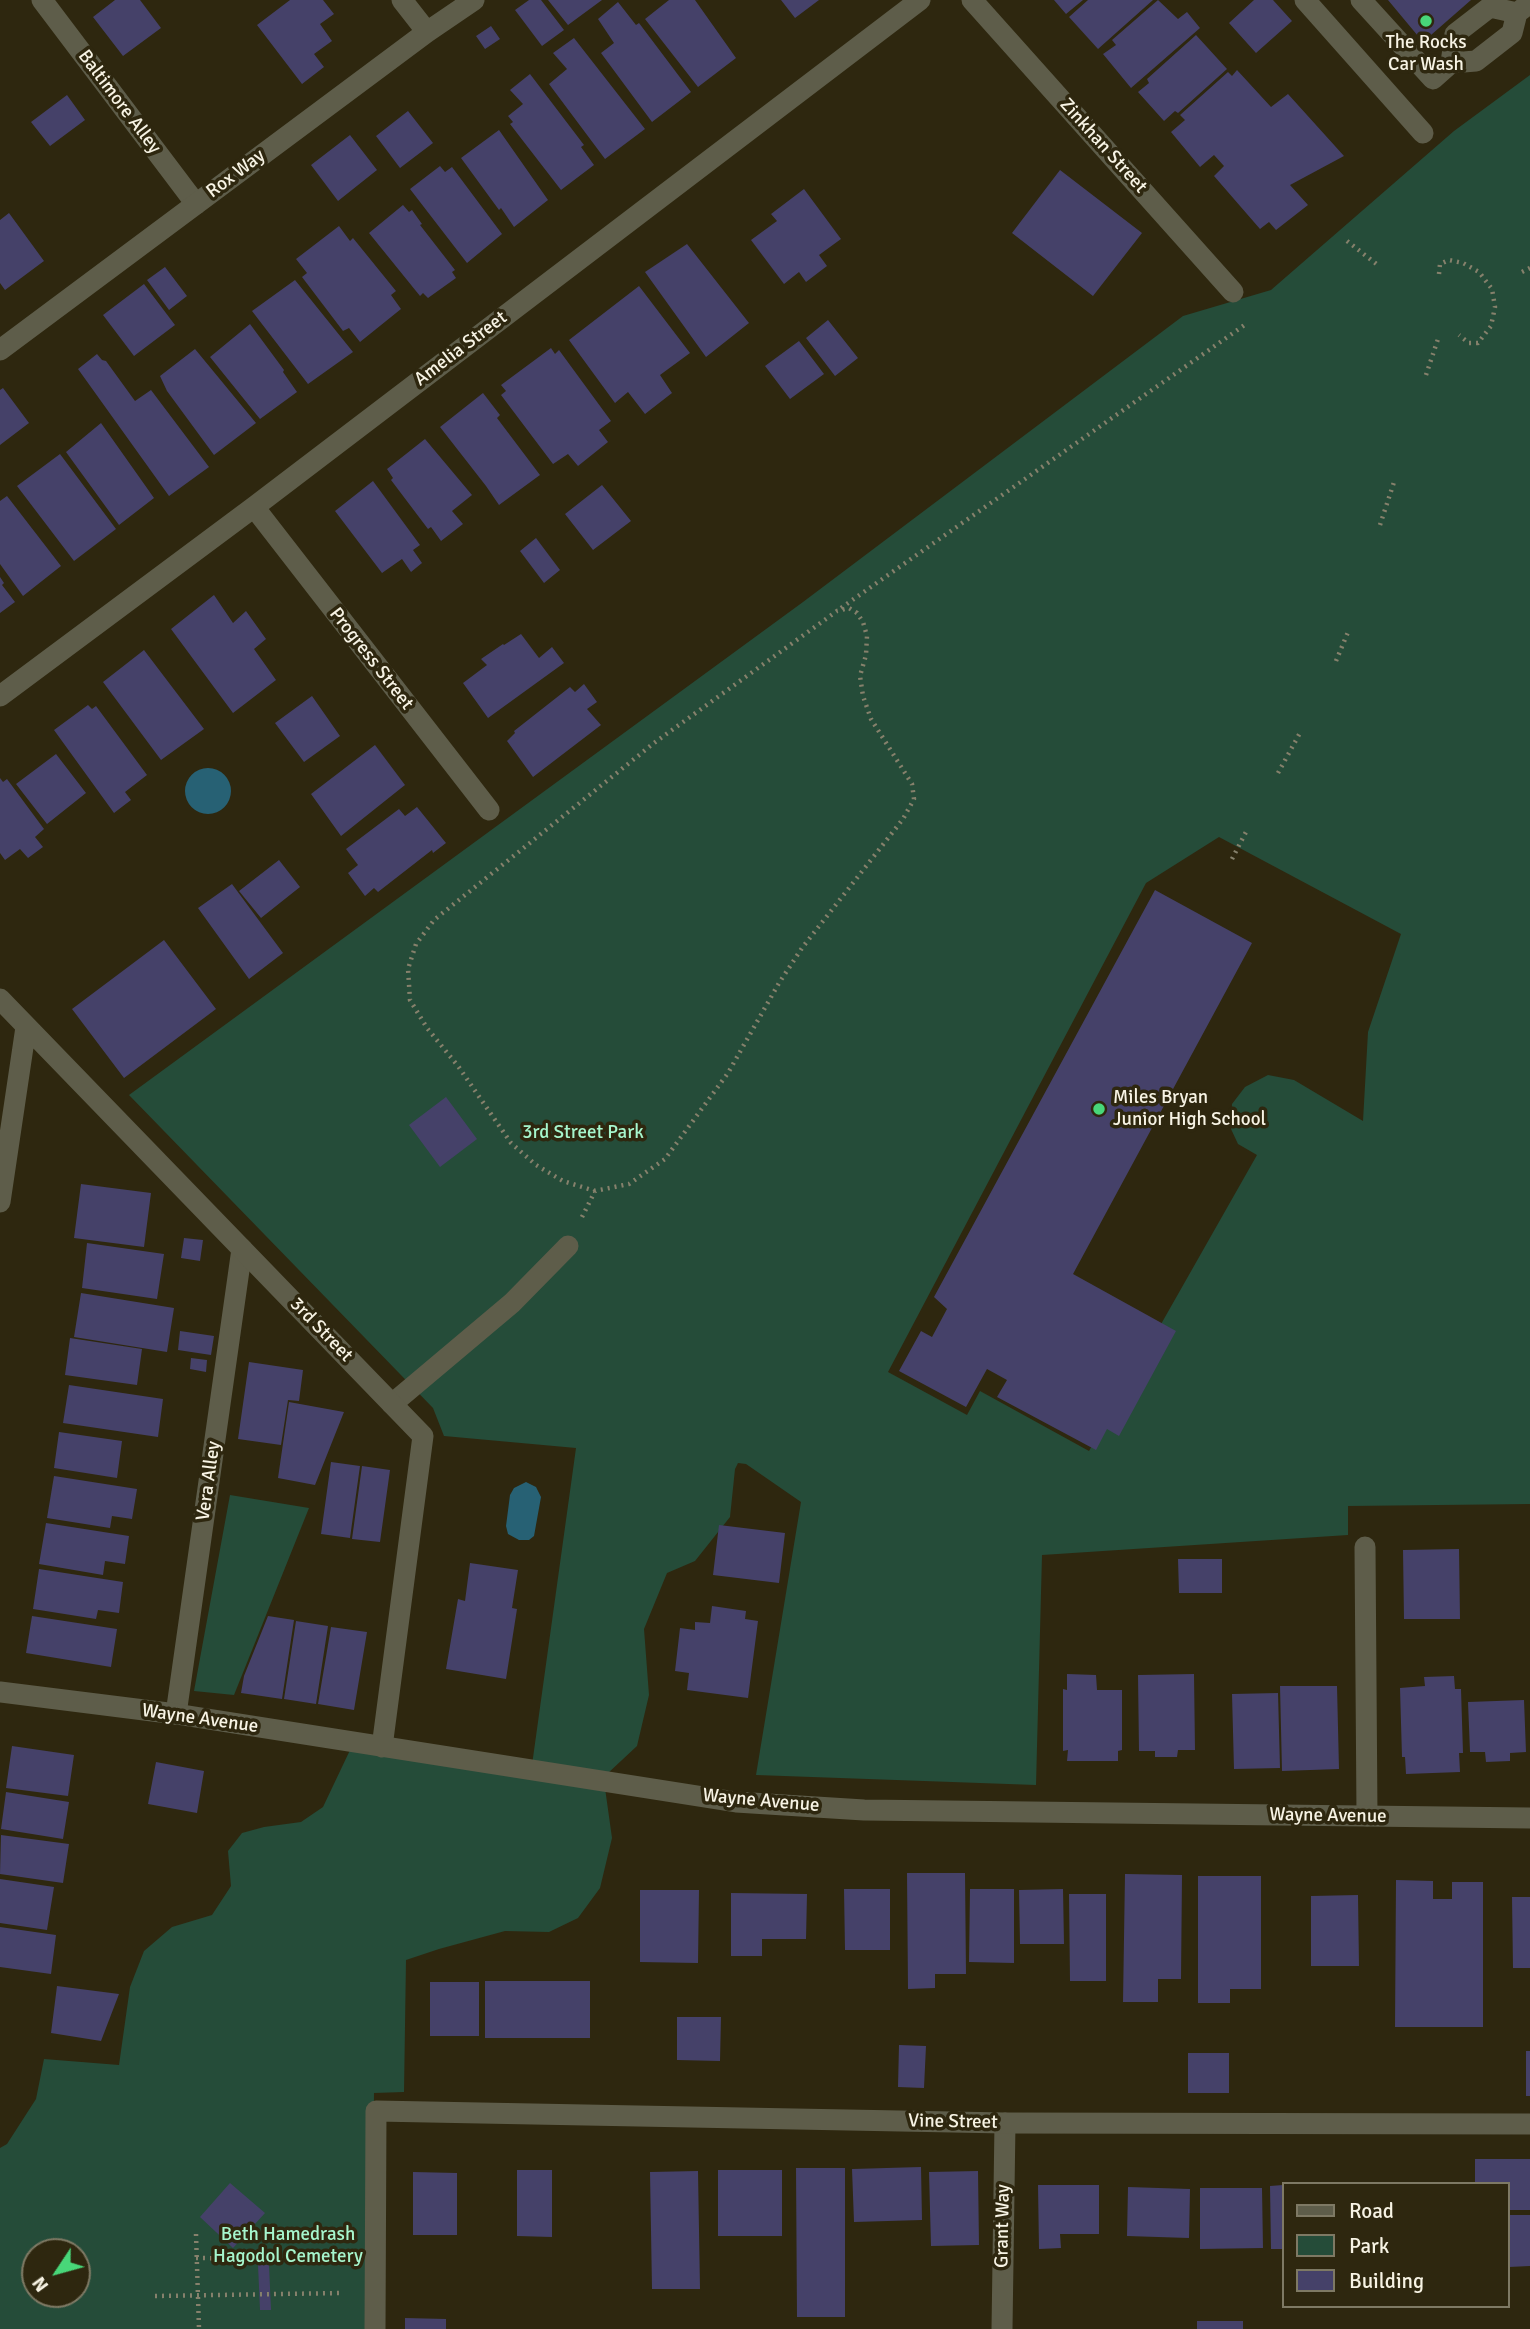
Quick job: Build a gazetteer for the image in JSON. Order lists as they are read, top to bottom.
{
  "streets": {
    "street": [
      "Baltimore Alley",
      "Zinkhan Street",
      "Rox Way",
      "Amelia Street",
      "Progress Street",
      "3rd Street",
      "Vera Alley",
      "Wayne Avenue",
      "Vine Street",
      "Grant Way"
    ]
  },
  "crossings": [
    ["Baltimore Alley", "Rox Way"],
    ["Amelia Street", "Progress Street"],
    ["3rd Street", "Vera Alley"],
    ["3rd Street", "Wayne Avenue"],
    ["Vera Alley", "Wayne Avenue"],
    ["Vine Street", "Grant Way"]
  ],
  "parks": ["3rd Street Park", "Beth Hamedrash Hagodol Cemetery"],
  "places": ["The Rocks Car Wash", "Miles Bryan Junior High School"],
  "legend": ["Road", "Park", "Building"],
  "north": "bottom left"
}
